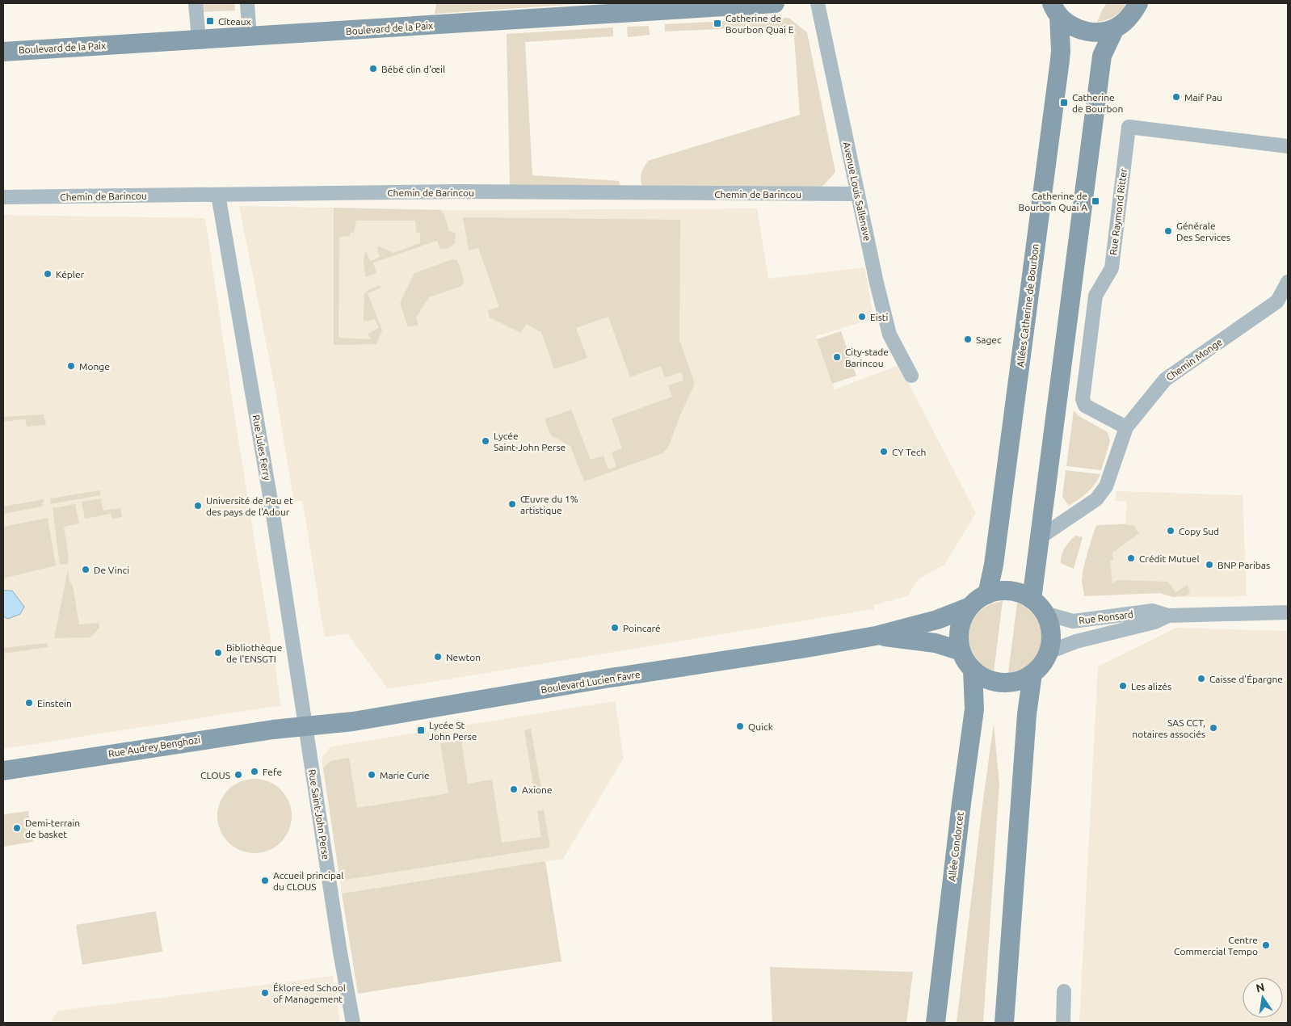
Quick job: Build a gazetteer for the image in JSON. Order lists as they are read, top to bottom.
{
  "streets": {
    "main road": [
      "Boulevard de la Paix",
      "Allées Catherine de Bourbon",
      "Boulevard Lucien Favre",
      "Rue Audrey Benghozi",
      "Allée Condorcet"
    ],
    "street": [
      "Avenue Louis Sallenave",
      "Chemin de Barincou",
      "Rue Raymond Ritter",
      "Chemin Monge",
      "Rue Jules Ferry",
      "Rue Ronsard",
      "Rue Saint-John Perse"
    ]
  },
  "crossings": [
    ["Avenue Louis Sallenave", "Chemin de Barincou"],
    ["Chemin de Barincou", "Rue Jules Ferry"],
    ["Rue Raymond Ritter", "Chemin Monge"],
    ["Allées Catherine de Bourbon", "Rue Ronsard"],
    ["Allées Catherine de Bourbon", "Boulevard Lucien Favre"],
    ["Allées Catherine de Bourbon", "Allée Condorcet"],
    ["Rue Jules Ferry", "Boulevard Lucien Favre"],
    ["Rue Jules Ferry", "Rue Audrey Benghozi"],
    ["Rue Jules Ferry", "Rue Saint-John Perse"],
    ["Rue Ronsard", "Boulevard Lucien Favre"],
    ["Rue Ronsard", "Allée Condorcet"],
    ["Boulevard Lucien Favre", "Rue Audrey Benghozi"],
    ["Boulevard Lucien Favre", "Rue Saint-John Perse"],
    ["Boulevard Lucien Favre", "Allée Condorcet"],
    ["Rue Audrey Benghozi", "Rue Saint-John Perse"]
  ],
  "places": {
    "transit": [
      "Cîteaux",
      "Catherine de Bourbon Quai E",
      "Catherine de Bourbon",
      "Catherine de Bourbon Quai A",
      "Lycée St John Perse"
    ],
    "other": [
      "Bébé clin d'œil",
      "Maif Pau",
      "Générale Des Services",
      "Képler",
      "Eisti",
      "Sagec",
      "City-stade Barincou",
      "Monge",
      "Lycée Saint-John Perse",
      "CY Tech",
      "Œuvre du 1% artistique",
      "Université de Pau et des pays de l'Adour",
      "Copy Sud",
      "Crédit Mutuel",
      "BNP Paribas",
      "De Vinci",
      "Poincaré",
      "Bibliothèque de l'ENSGTI",
      "Newton",
      "Caisse d'Épargne",
      "Les alizés",
      "Einstein",
      "Quick",
      "SAS CCT, notaires associés",
      "Fefe",
      "CLOUS",
      "Marie Curie",
      "Axione",
      "Demi-terrain de basket",
      "Accueil principal du CLOUS",
      "Centre Commercial Tempo",
      "Éklore-ed School of Management"
    ]
  },
  "north": "top"
}
